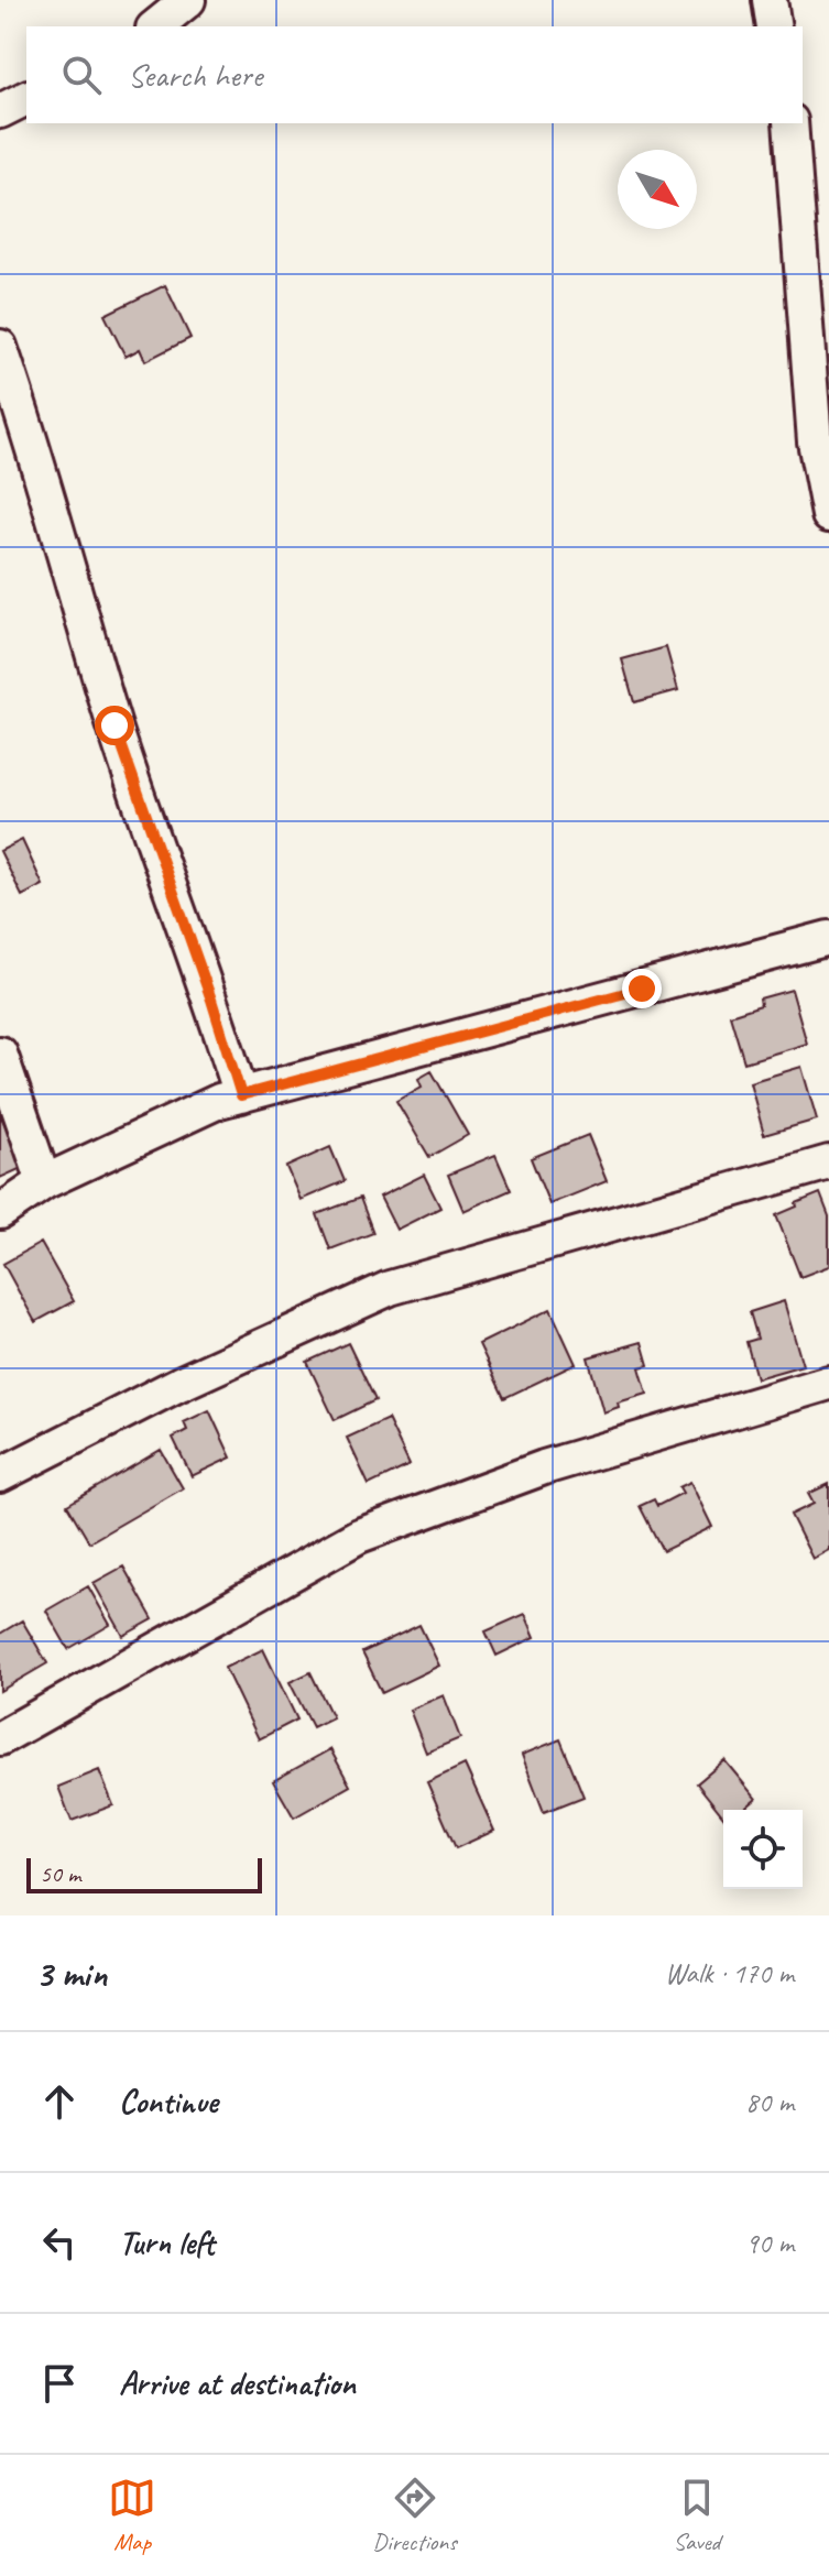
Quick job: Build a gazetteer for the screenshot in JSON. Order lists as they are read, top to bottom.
{
  "scale_bar": "50 m",
  "north": "bottom right",
  "page": {
    "search": "Search here",
    "scale": "50 m",
    "heading": ["3 min", "Walk · 170 m"],
    "list": [
      ["Continue", "80 m"],
      ["Turn left", "90 m"],
      "Arrive at destination"
    ],
    "nav": ["Map", "Directions", "Saved"]
  }
}
